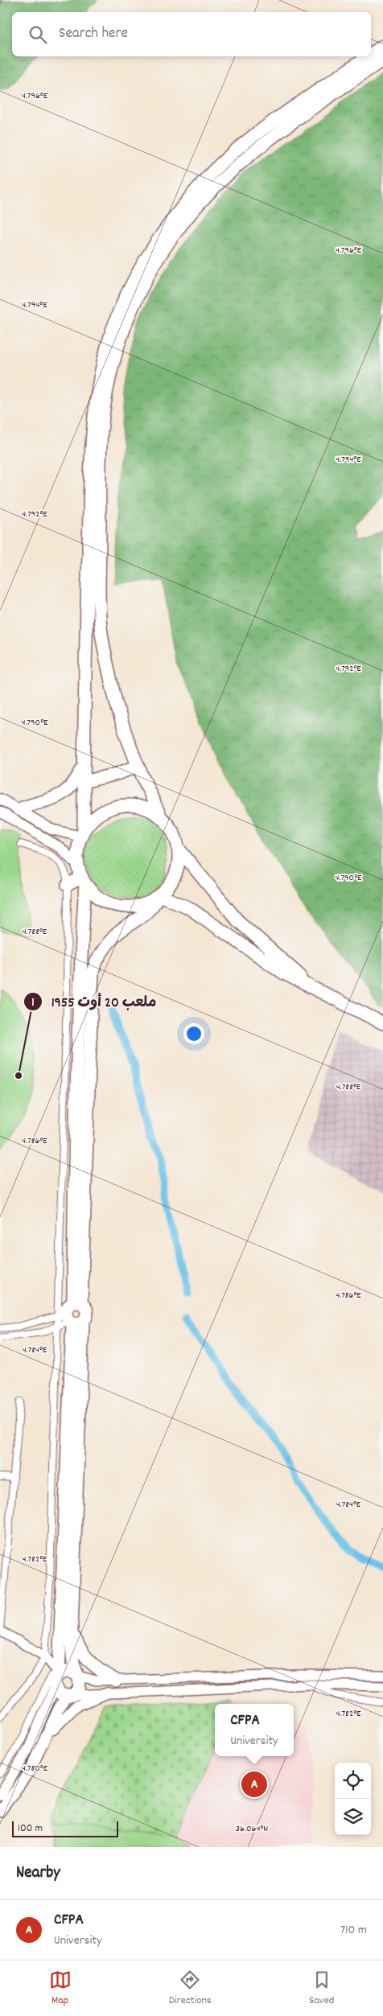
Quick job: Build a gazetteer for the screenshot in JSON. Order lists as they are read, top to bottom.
{
  "places": ["ملعب 20 أوت 1955"],
  "scale_bar": "100 m",
  "page": {
    "search": "Search here",
    "popup": ["CFPA", "University"],
    "pins": "A",
    "scale": "100 m",
    "heading": "Nearby",
    "list": [
      {
        "mark": "A",
        "name": "CFPA",
        "note": "University",
        "value": "710 m"
      }
    ],
    "nav": ["Map", "Directions", "Saved"]
  },
  "coordinates": [
    "4.796°E",
    "4.794°E",
    "4.792°E",
    "4.790°E",
    "4.788°E",
    "4.786°E",
    "4.784°E",
    "4.782°E",
    "4.780°E",
    "36.064°N"
  ]
}
